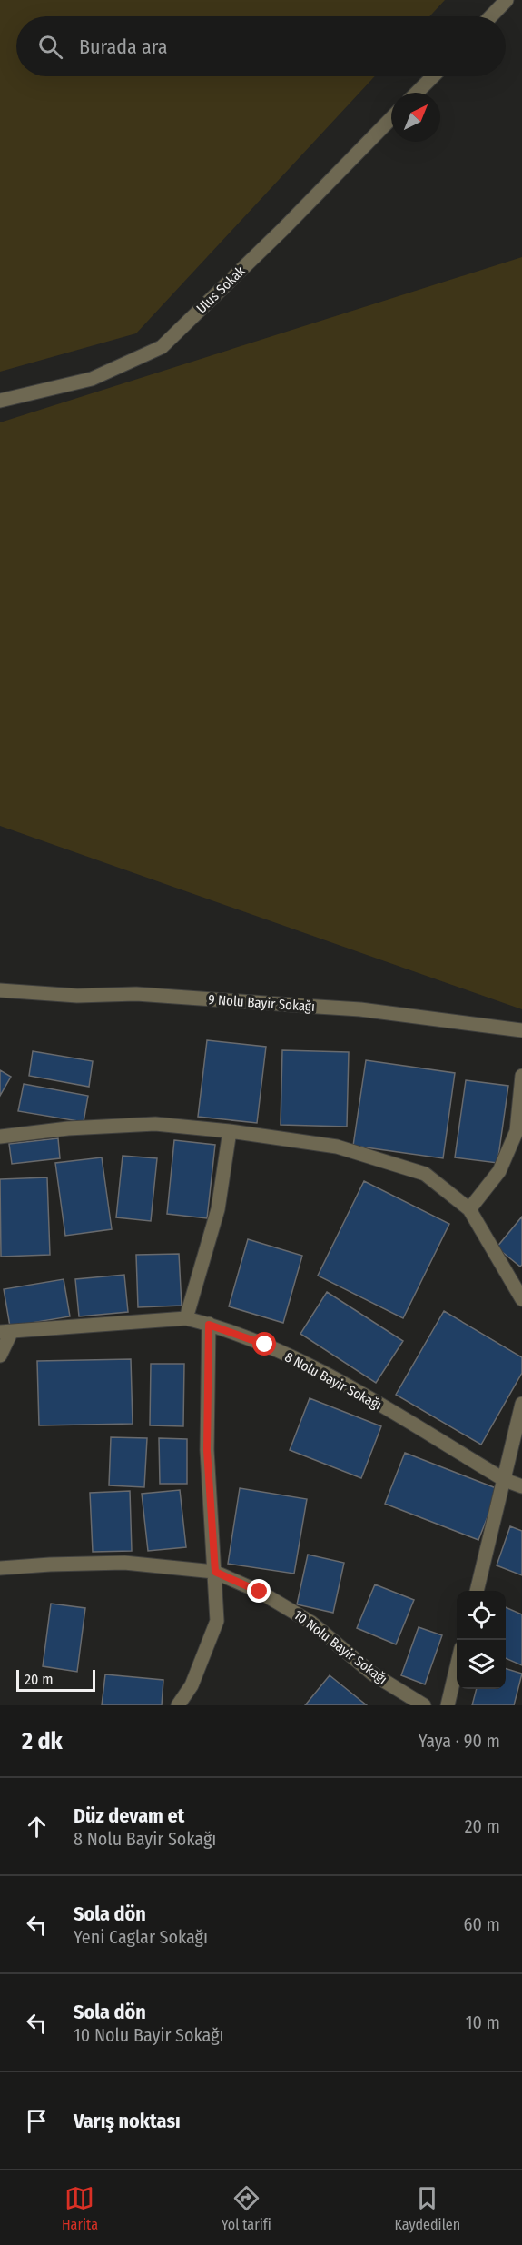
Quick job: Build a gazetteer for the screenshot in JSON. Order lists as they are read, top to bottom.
{
  "streets": {
    "street": [
      "Ulus Sokak",
      "9 Nolu Bayir Sokağı",
      "8 Nolu Bayir Sokağı",
      "10 Nolu Bayir Sokağı"
    ]
  },
  "scale_bar": "20 m",
  "north": "top right",
  "page": {
    "search": "Burada ara",
    "scale": "20 m",
    "heading": ["2 dk", "Yaya · 90 m"],
    "list": [
      ["Düz devam et", "8 Nolu Bayir Sokağı", "20 m"],
      ["Sola dön", "Yeni Caglar Sokağı", "60 m"],
      ["Sola dön", "10 Nolu Bayir Sokağı", "10 m"],
      "Varış noktası"
    ],
    "nav": ["Harita", "Yol tarifi", "Kaydedilen"]
  }
}
